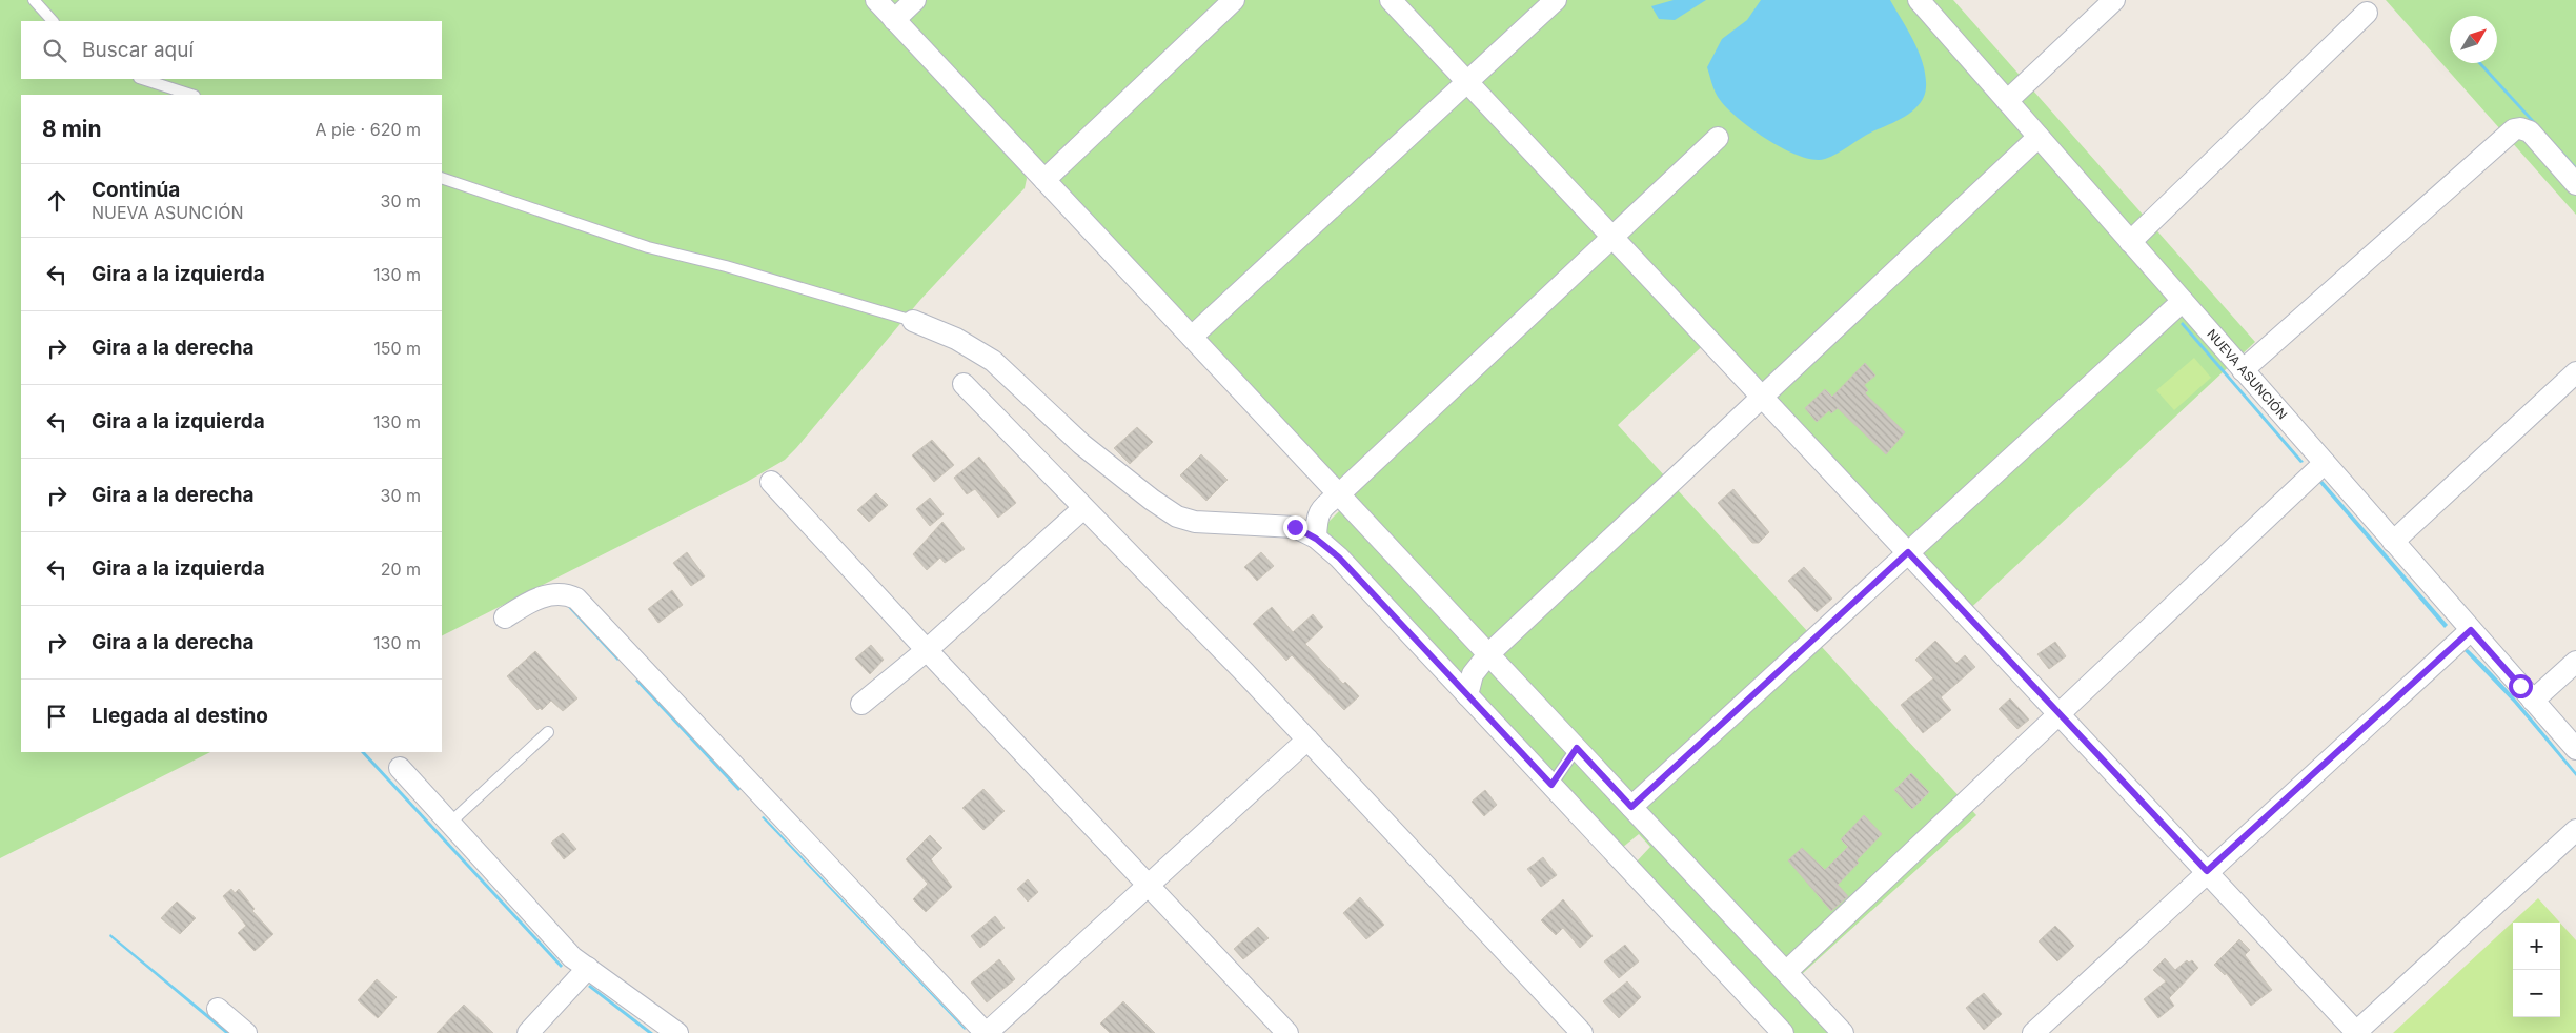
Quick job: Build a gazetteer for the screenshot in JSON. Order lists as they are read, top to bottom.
{
  "streets": {
    "street": ["NUEVA ASUNCIÓN"]
  },
  "north": "top right",
  "page": {
    "search": "Buscar aquí",
    "heading": ["8 min", "A pie · 620 m"],
    "list": [
      ["Continúa", "NUEVA ASUNCIÓN", "30 m"],
      ["Gira a la izquierda", "130 m"],
      ["Gira a la derecha", "150 m"],
      ["Gira a la izquierda", "130 m"],
      ["Gira a la derecha", "30 m"],
      ["Gira a la izquierda", "20 m"],
      ["Gira a la derecha", "130 m"],
      "Llegada al destino"
    ],
    "map_buttons": ["+", "−"]
  }
}
